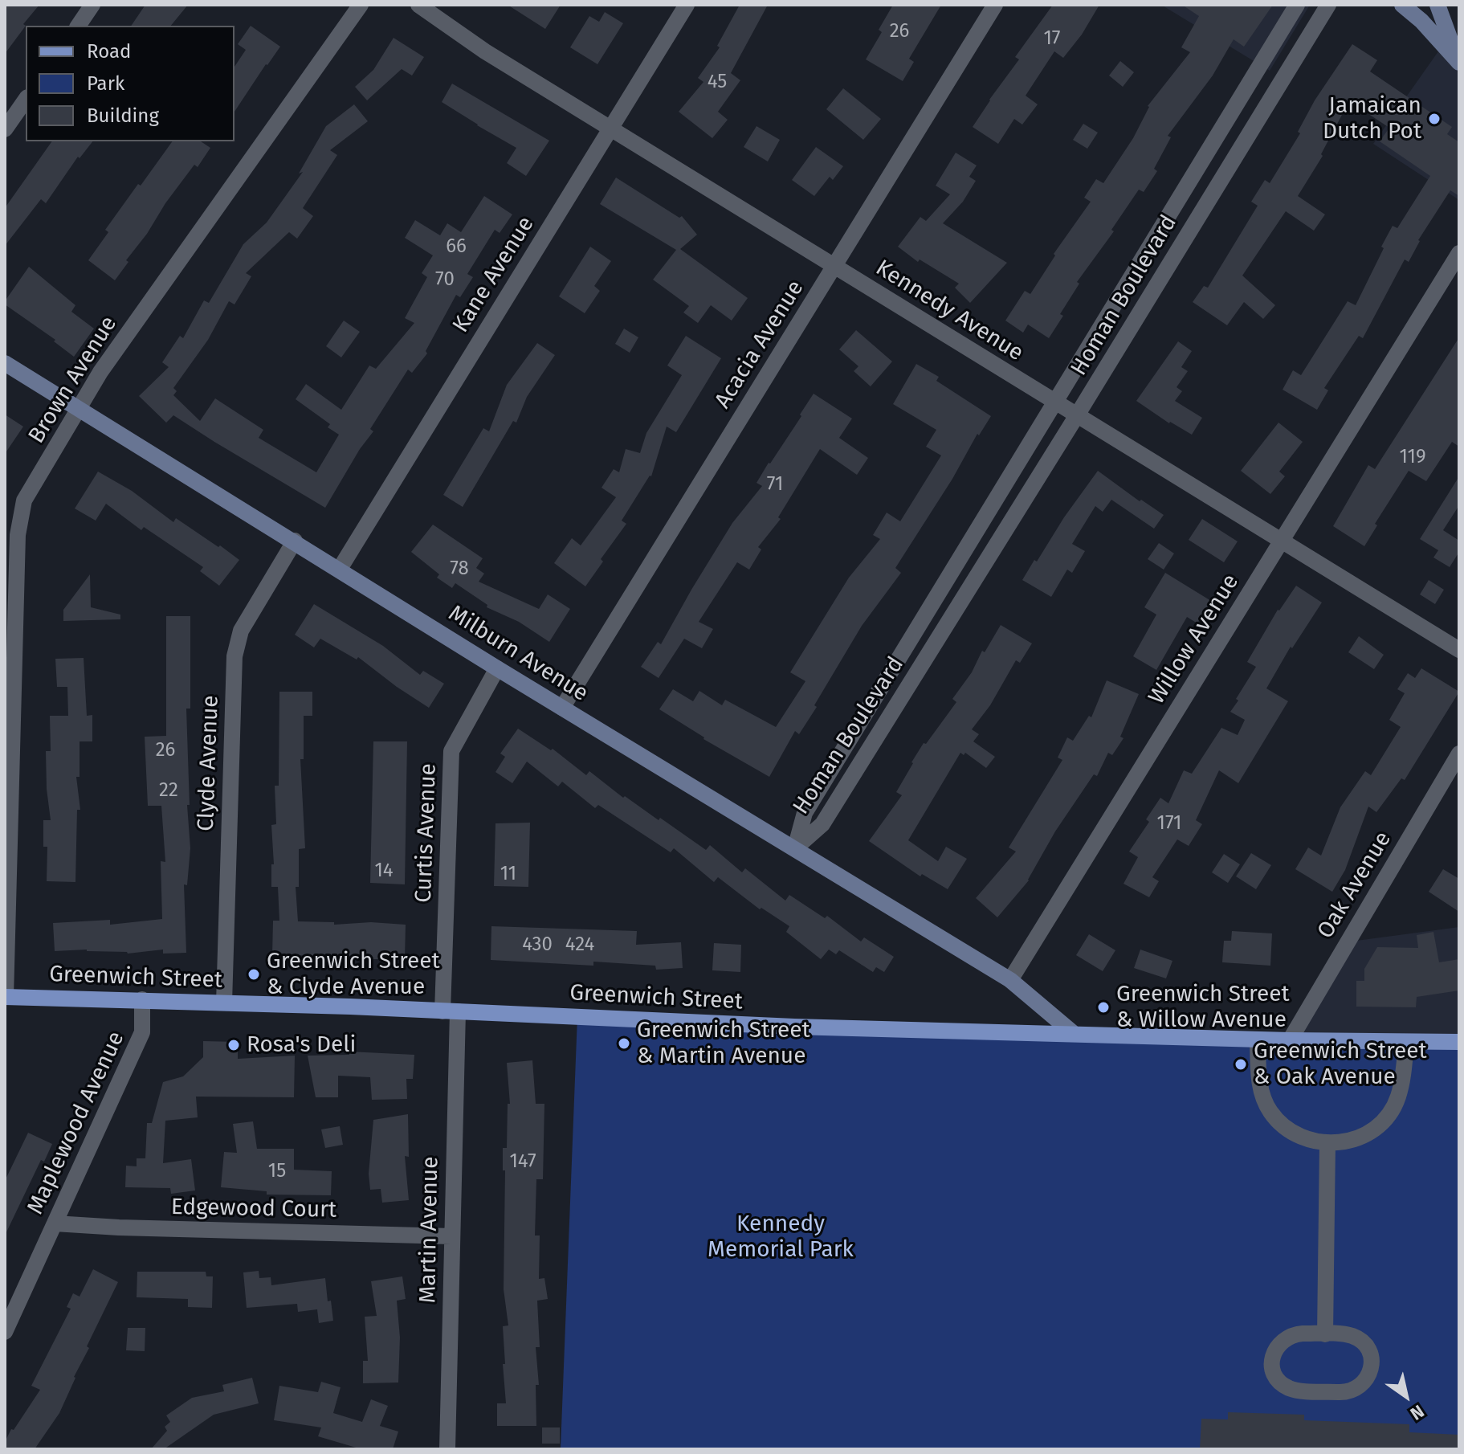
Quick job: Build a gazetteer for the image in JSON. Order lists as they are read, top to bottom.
{
  "streets": {
    "main road": ["Greenwich Street"],
    "street": [
      "Kane Avenue",
      "Homan Boulevard",
      "Kennedy Avenue",
      "Acacia Avenue",
      "Brown Avenue",
      "Willow Avenue",
      "Milburn Avenue",
      "Clyde Avenue",
      "Curtis Avenue",
      "Oak Avenue",
      "Maplewood Avenue",
      "Edgewood Court",
      "Martin Avenue"
    ]
  },
  "crossings": [
    ["Kane Avenue", "Kennedy Avenue"],
    ["Kane Avenue", "Milburn Avenue"],
    ["Homan Boulevard", "Kennedy Avenue"],
    ["Homan Boulevard", "Milburn Avenue"],
    ["Kennedy Avenue", "Acacia Avenue"],
    ["Kennedy Avenue", "Willow Avenue"],
    ["Acacia Avenue", "Milburn Avenue"],
    ["Brown Avenue", "Milburn Avenue"],
    ["Brown Avenue", "Greenwich Street"],
    ["Willow Avenue", "Milburn Avenue"],
    ["Milburn Avenue", "Clyde Avenue"],
    ["Milburn Avenue", "Curtis Avenue"],
    ["Clyde Avenue", "Greenwich Street"],
    ["Curtis Avenue", "Greenwich Street"],
    ["Curtis Avenue", "Martin Avenue"],
    ["Oak Avenue", "Greenwich Street"],
    ["Greenwich Street", "Maplewood Avenue"],
    ["Greenwich Street", "Martin Avenue"],
    ["Maplewood Avenue", "Edgewood Court"],
    ["Edgewood Court", "Martin Avenue"]
  ],
  "parks": ["Kennedy Memorial Park"],
  "places": [
    "Jamaican Dutch Pot",
    "Greenwich Street & Clyde Avenue",
    "Greenwich Street & Willow Avenue",
    "Greenwich Street & Martin Avenue",
    "Rosa's Deli",
    "Greenwich Street & Oak Avenue"
  ],
  "house_numbers": [
    "26",
    "17",
    "45",
    "66",
    "70",
    "119",
    "71",
    "78",
    "26",
    "22",
    "171",
    "14",
    "11",
    "430",
    "424",
    "147",
    "15"
  ],
  "legend": ["Road", "Park", "Building"],
  "north": "bottom right"
}
